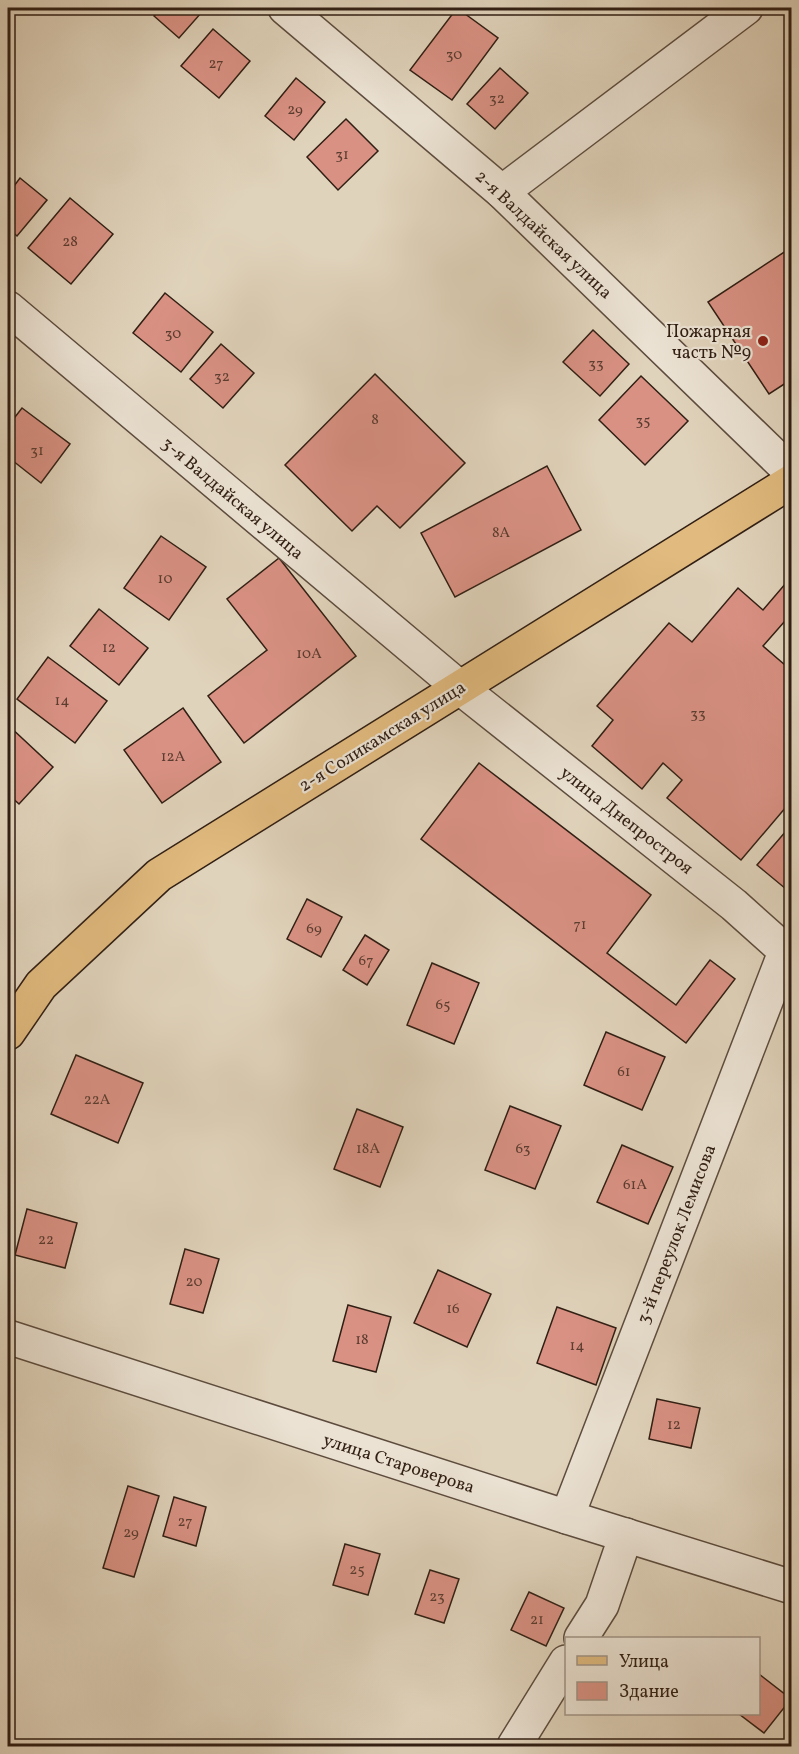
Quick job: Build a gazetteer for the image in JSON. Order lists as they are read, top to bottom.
{
  "streets": {
    "main road": ["2-я Соликамская улица"],
    "street": [
      "2-я Валдайская улица",
      "3-я Валдайская улица",
      "улица Днепростроя",
      "3-й переулок Лемисова",
      "улица Староверова"
    ]
  },
  "crossings": [
    ["3-я Валдайская улица", "2-я Соликамская улица"],
    ["3-я Валдайская улица", "улица Днепростроя"],
    ["2-я Соликамская улица", "улица Днепростроя"],
    ["улица Днепростроя", "3-й переулок Лемисова"],
    ["3-й переулок Лемисова", "улица Староверова"]
  ],
  "places": ["Пожарная часть №9"],
  "house_numbers": [
    "30",
    "27",
    "32",
    "29",
    "31",
    "28",
    "30",
    "33",
    "32",
    "8",
    "35",
    "31",
    "8А",
    "10",
    "12",
    "10А",
    "14",
    "33",
    "12А",
    "71",
    "69",
    "67",
    "65",
    "61",
    "22А",
    "18А",
    "63",
    "61А",
    "22",
    "20",
    "16",
    "18",
    "14",
    "12",
    "27",
    "29",
    "25",
    "23",
    "21"
  ],
  "legend": ["Улица", "Здание"]
}
